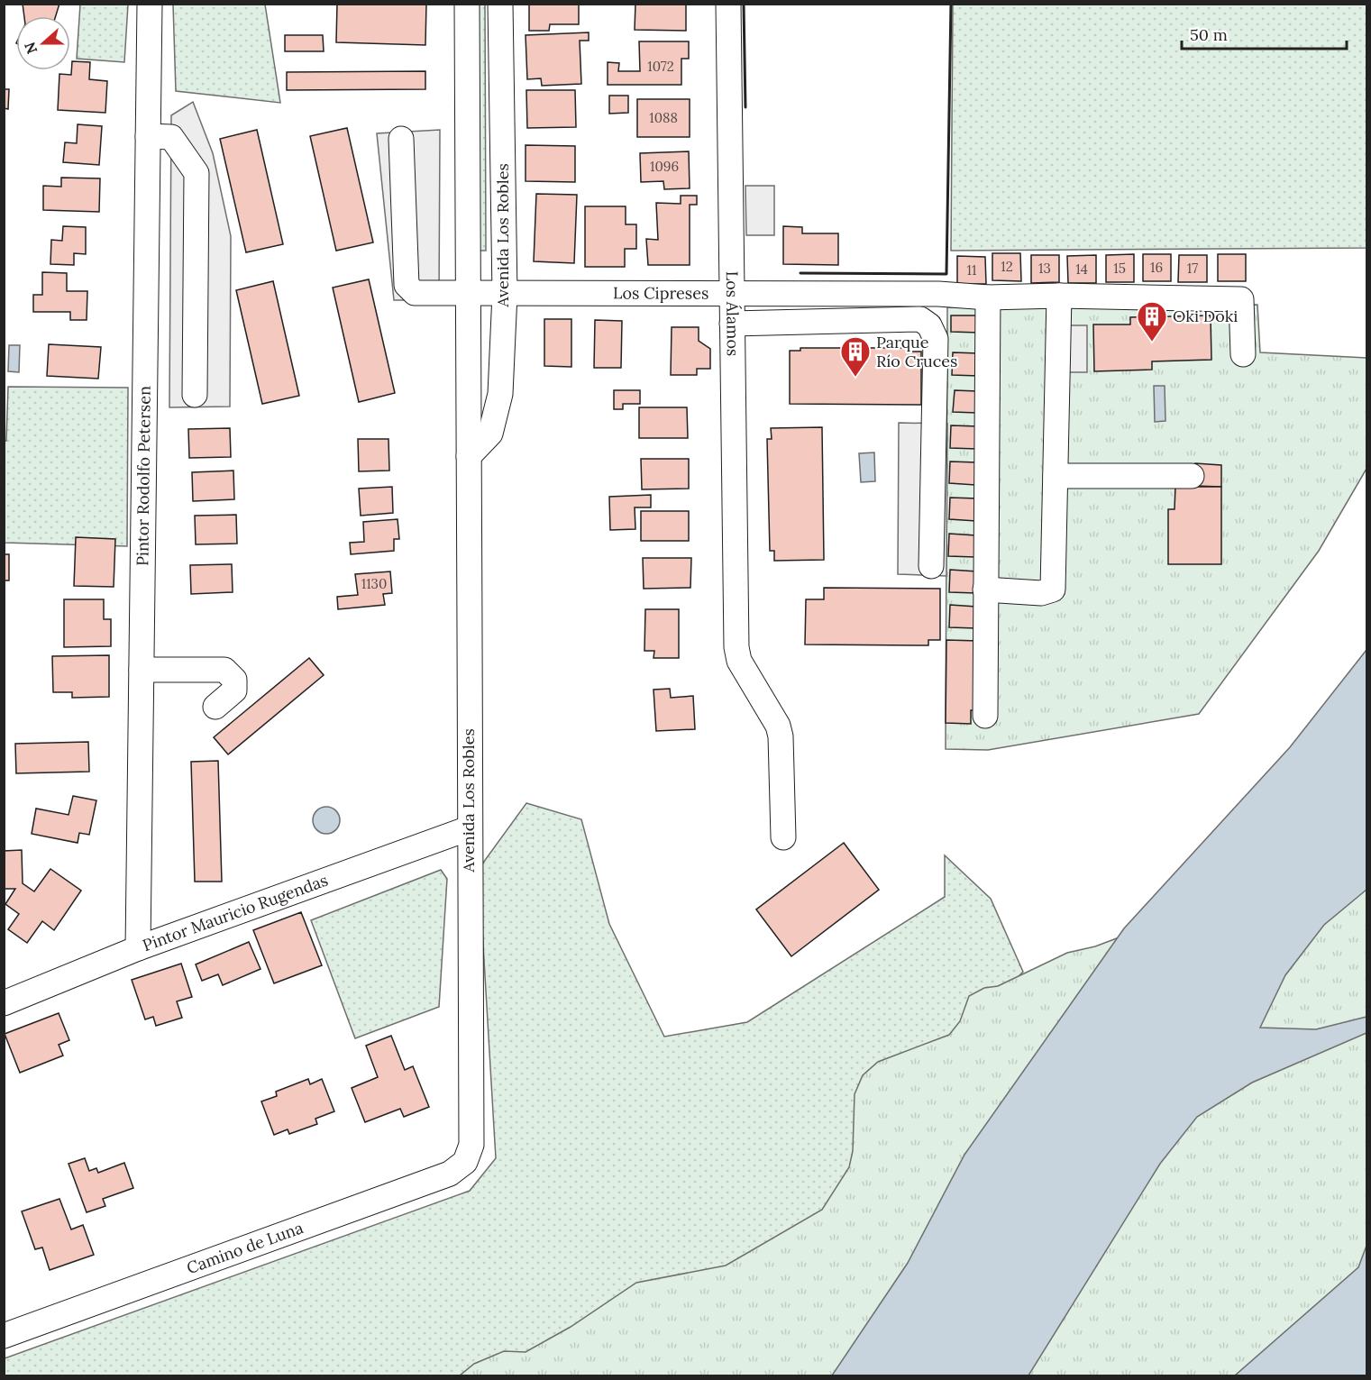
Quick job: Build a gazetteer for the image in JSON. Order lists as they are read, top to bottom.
{
  "streets": {
    "street": [
      "Avenida Los Robles",
      "Los Cipreses",
      "Los Álamos",
      "Pintor Rodolfo Petersen",
      "Pintor Mauricio Rugendas",
      "Camino de Luna"
    ]
  },
  "crossings": [
    ["Avenida Los Robles", "Los Cipreses"],
    ["Avenida Los Robles", "Pintor Mauricio Rugendas"],
    ["Avenida Los Robles", "Camino de Luna"],
    ["Los Cipreses", "Los Álamos"],
    ["Pintor Rodolfo Petersen", "Pintor Mauricio Rugendas"]
  ],
  "places": {
    "building": ["Oki Doki", "Parque Río Cruces"]
  },
  "house_numbers": [
    "1072",
    "1088",
    "1096",
    "12",
    "16",
    "13",
    "15",
    "17",
    "14",
    "11",
    "1130"
  ],
  "scale_bar": "50 m",
  "north": "left"
}
